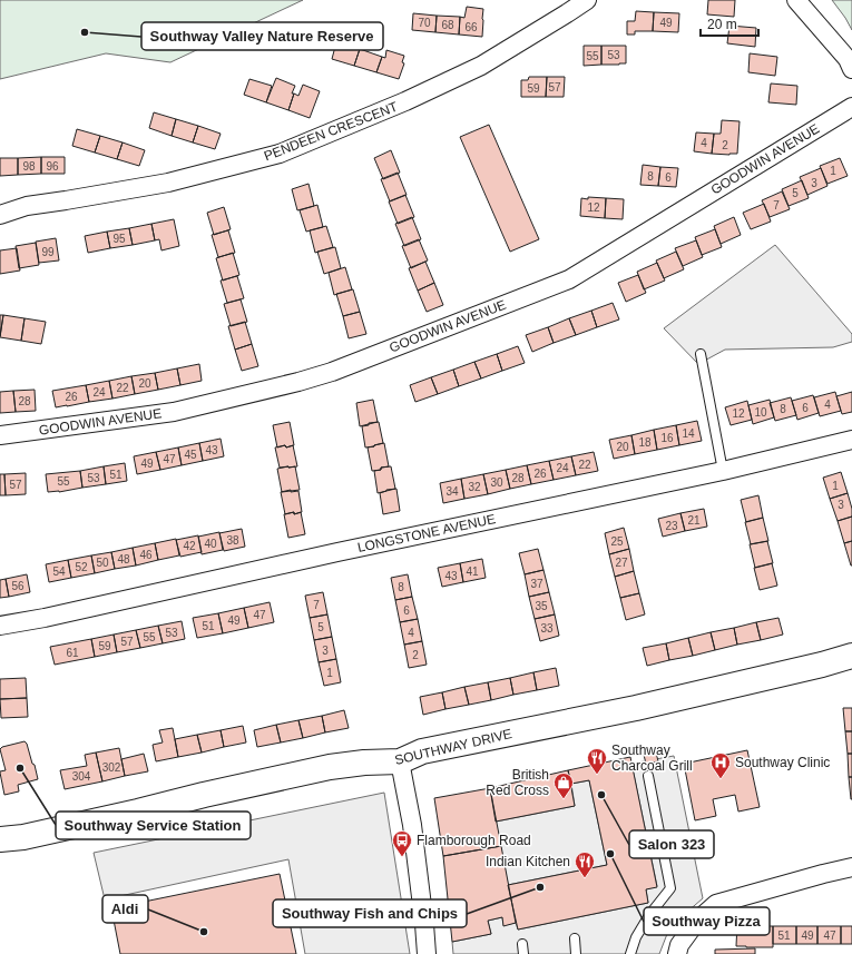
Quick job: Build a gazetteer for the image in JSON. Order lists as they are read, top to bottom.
{
  "streets": {
    "street": [
      "PENDEEN CRESCENT",
      "GOODWIN AVENUE",
      "LONGSTONE AVENUE",
      "SOUTHWAY DRIVE"
    ]
  },
  "places": {
    "other": [
      "Southway Valley Nature Reserve",
      "Southway Service Station",
      "Salon 323",
      "Southway Pizza",
      "Southway Fish and Chips",
      "Aldi"
    ],
    "restaurant": ["Southway Charcoal Grill", "Indian Kitchen"],
    "hospital": ["Southway Clinic"],
    "shop": ["British Red Cross"],
    "bus stop": ["Flamborough Road"]
  },
  "house_numbers": [
    "70",
    "49",
    "68",
    "66",
    "53",
    "55",
    "57",
    "59",
    "4",
    "2",
    "98",
    "96",
    "1",
    "8",
    "6",
    "3",
    "5",
    "7",
    "12",
    "95",
    "99",
    "20",
    "22",
    "24",
    "26",
    "28",
    "4",
    "6",
    "8",
    "10",
    "12",
    "14",
    "16",
    "18",
    "20",
    "43",
    "45",
    "47",
    "49",
    "22",
    "24",
    "26",
    "51",
    "53",
    "28",
    "55",
    "30",
    "57",
    "1",
    "32",
    "34",
    "3",
    "21",
    "23",
    "38",
    "25",
    "40",
    "42",
    "46",
    "48",
    "50",
    "27",
    "52",
    "54",
    "41",
    "43",
    "37",
    "56",
    "8",
    "7",
    "35",
    "6",
    "47",
    "49",
    "51",
    "5",
    "33",
    "53",
    "4",
    "55",
    "57",
    "59",
    "3",
    "61",
    "2",
    "1",
    "302",
    "304",
    "51",
    "49",
    "47"
  ],
  "scale_bar": "20 m"
}
